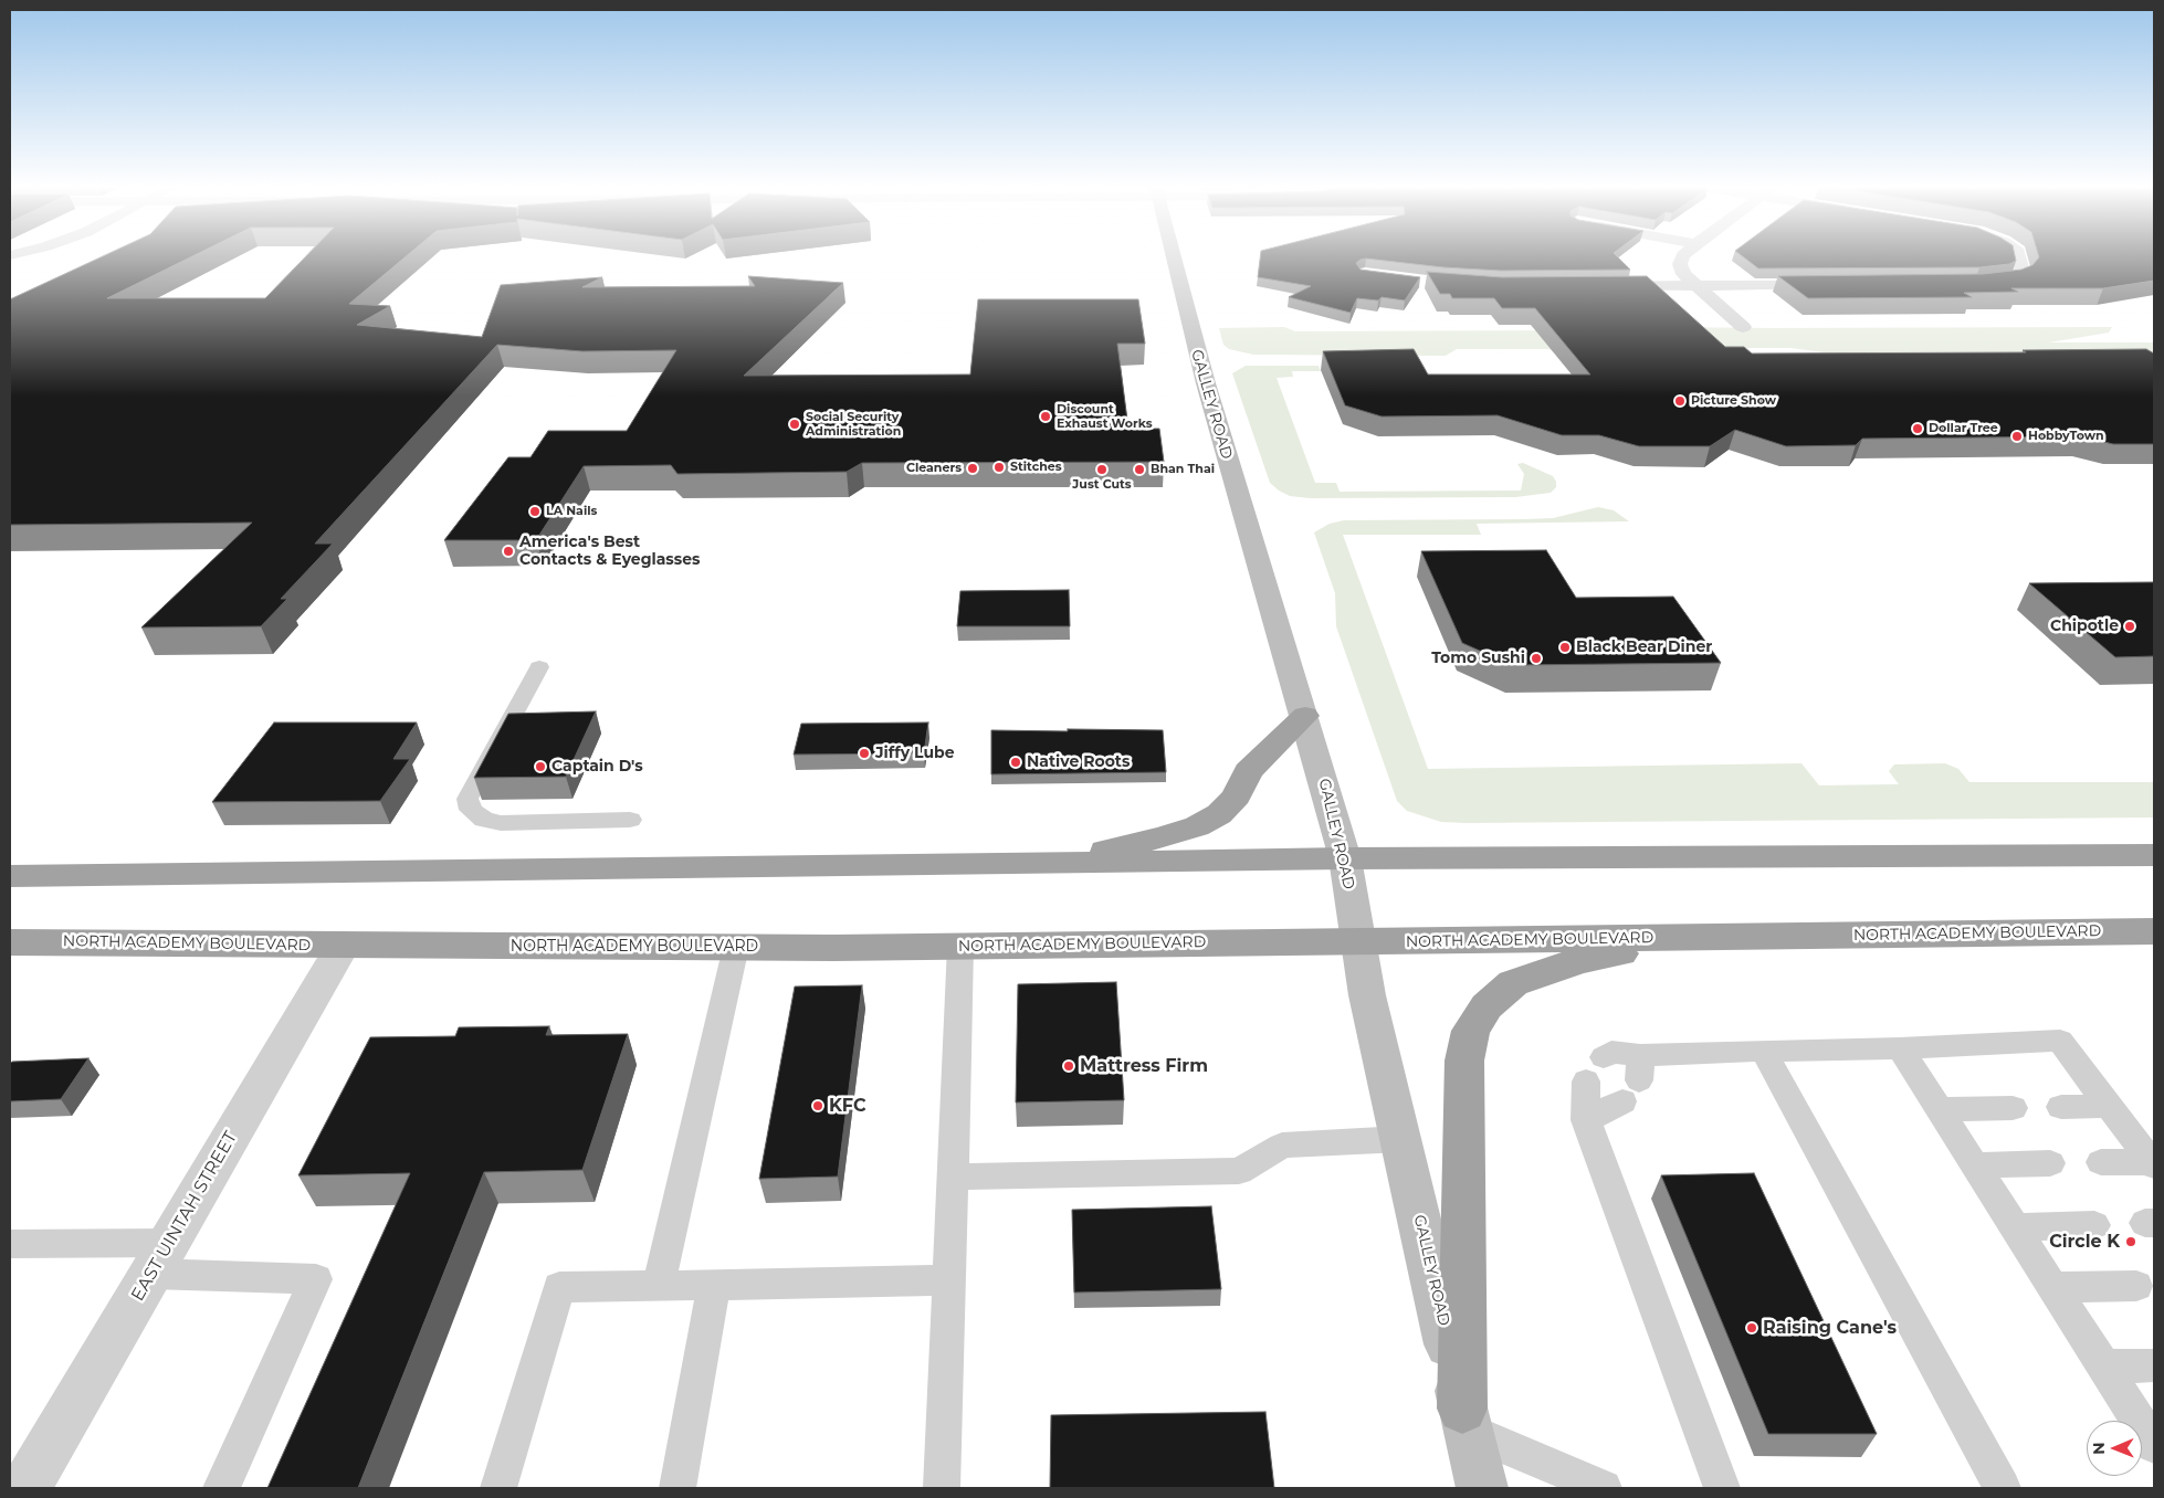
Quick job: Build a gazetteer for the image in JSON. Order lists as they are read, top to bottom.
{
  "streets": {
    "highway": ["NORTH ACADEMY BOULEVARD"],
    "main road": ["GALLEY ROAD"],
    "street": ["EAST UINTAH STREET"]
  },
  "crossings": [
    ["GALLEY ROAD", "NORTH ACADEMY BOULEVARD"],
    ["NORTH ACADEMY BOULEVARD", "EAST UINTAH STREET"]
  ],
  "places": [
    "Picture Show",
    "Discount Exhaust Works",
    "Social Security Administration",
    "Dollar Tree",
    "HobbyTown",
    "Stitches",
    "Cleaners",
    "Just Cuts",
    "Bhan Thai",
    "LA Nails",
    "America's Best Contacts & Eyeglasses",
    "Chipotle",
    "Black Bear Diner",
    "Tomo Sushi",
    "Jiffy Lube",
    "Native Roots",
    "Captain D's",
    "Mattress Firm",
    "KFC",
    "Circle K",
    "Raising Cane's"
  ],
  "north": "left"
}
